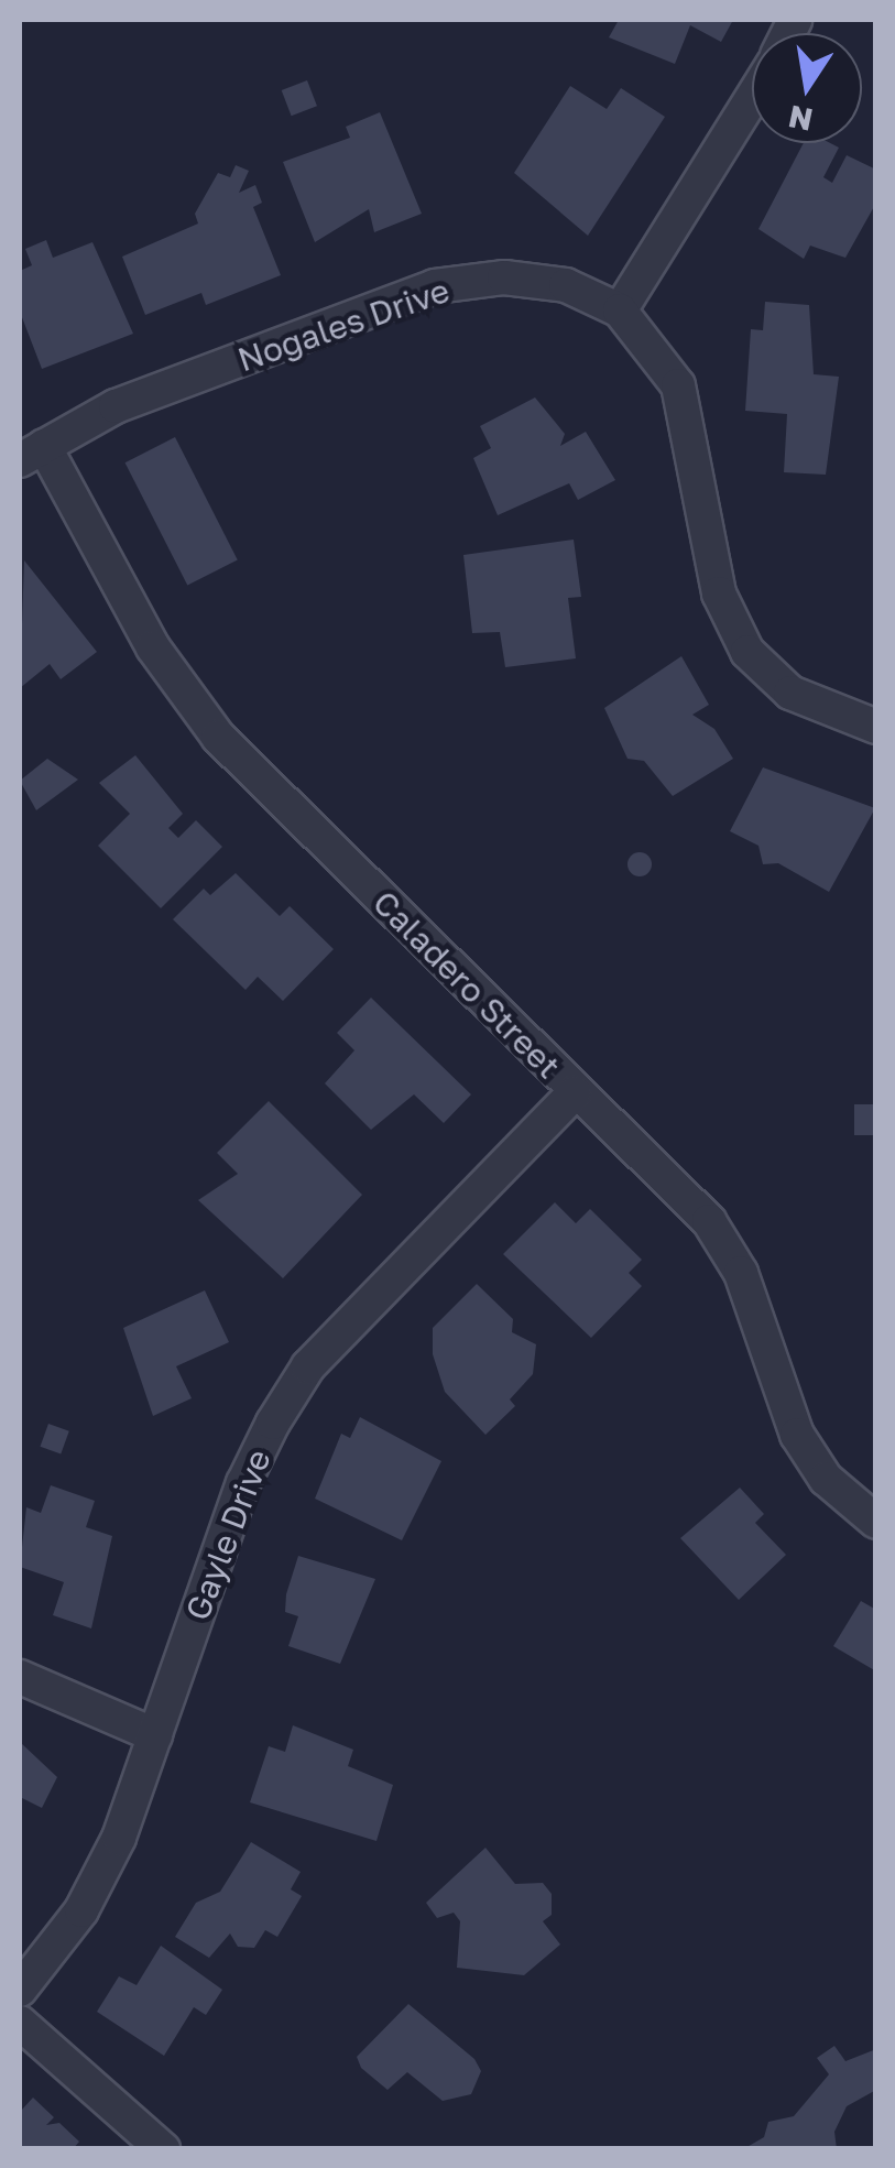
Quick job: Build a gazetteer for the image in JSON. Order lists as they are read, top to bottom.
{
  "streets": {
    "street": ["Nogales Drive", "Caladero Street", "Gayle Drive"]
  },
  "crossings": [
    ["Nogales Drive", "Caladero Street"],
    ["Caladero Street", "Gayle Drive"]
  ],
  "north": "bottom"
}
